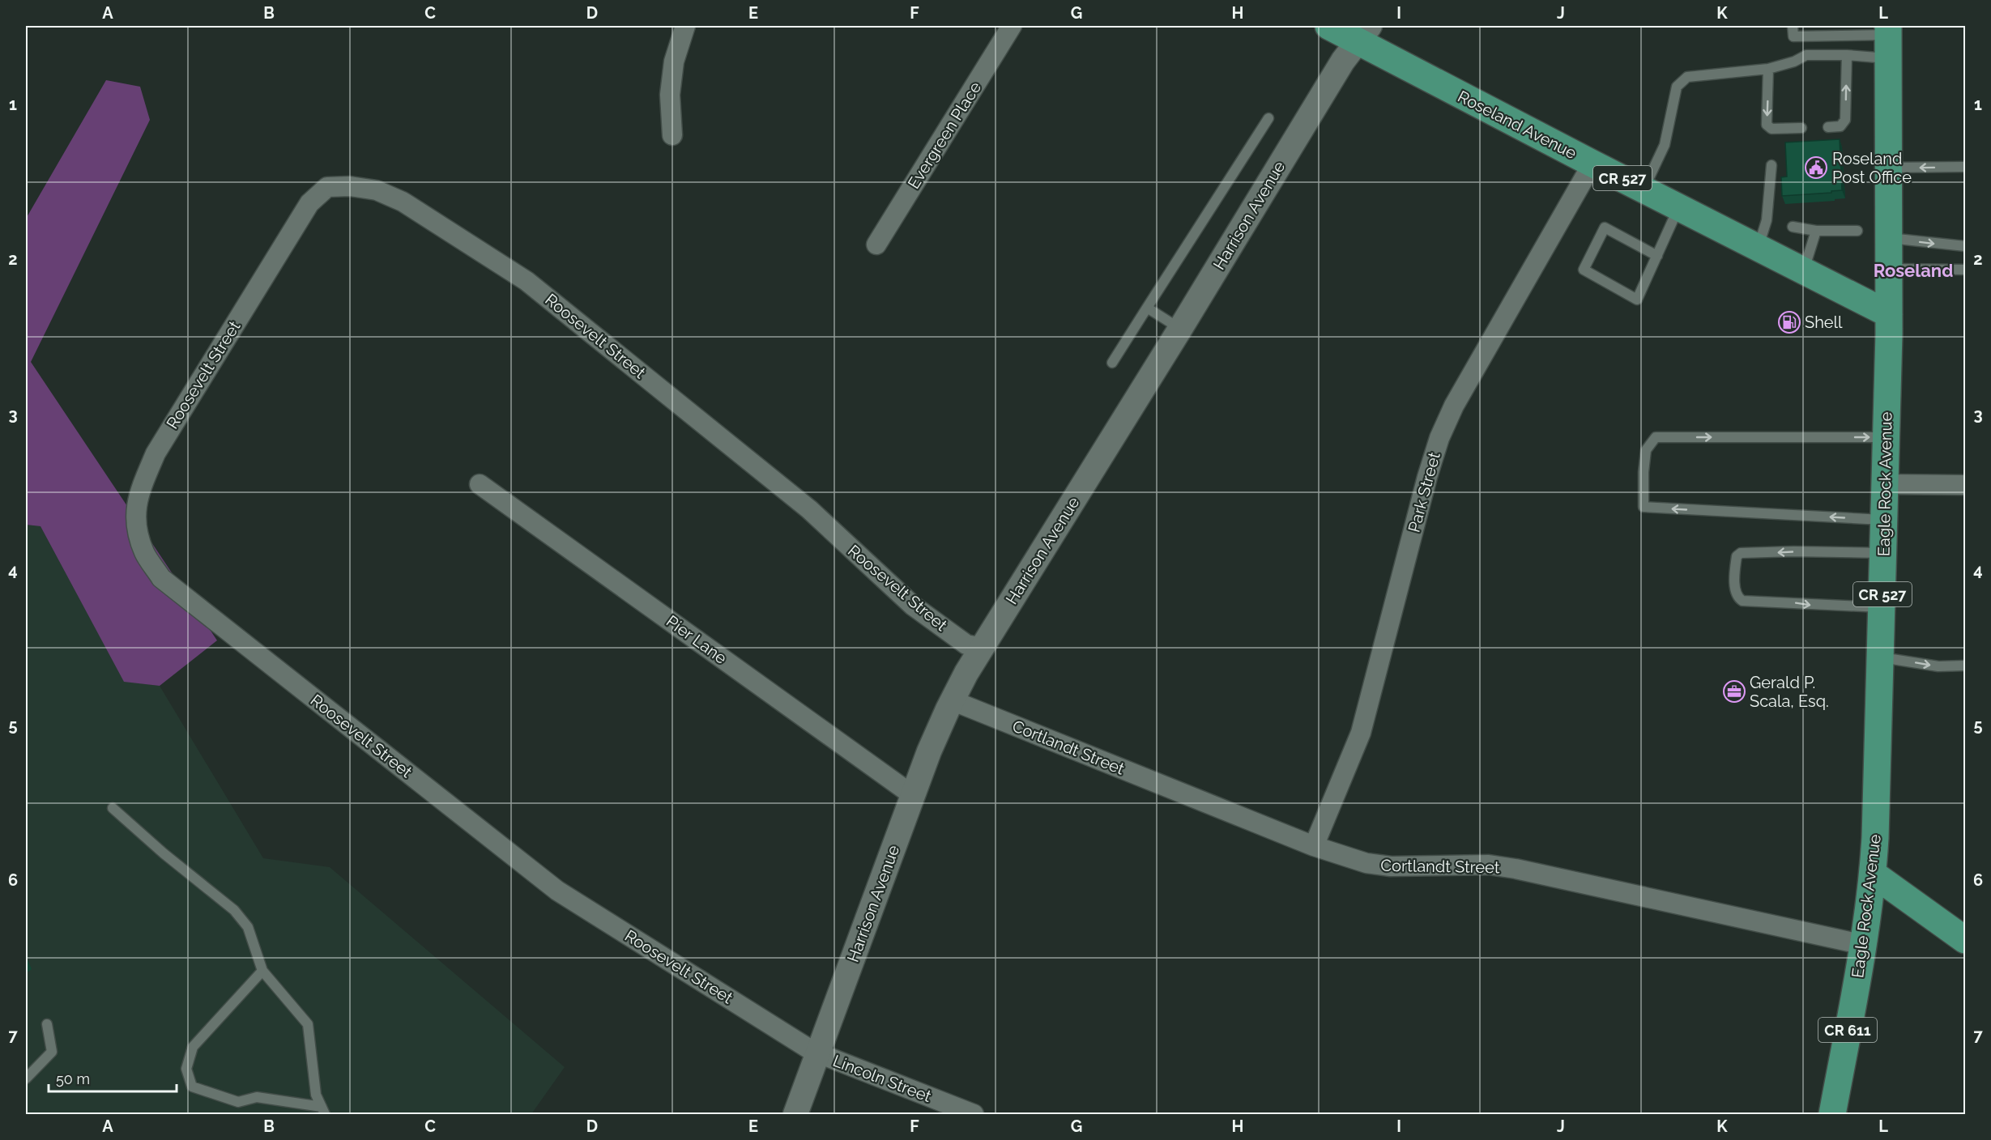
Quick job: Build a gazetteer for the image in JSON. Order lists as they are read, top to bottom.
{
  "streets": {
    "main road": [
      "Roseland Avenue",
      "CR 527",
      "Eagle Rock Avenue",
      "CR 611"
    ],
    "street": [
      "Evergreen Place",
      "Harrison Avenue",
      "Roosevelt Street",
      "Park Street",
      "Pier Lane",
      "Cortlandt Street",
      "Lincoln Street"
    ]
  },
  "crossings": [
    ["Roseland Avenue", "Harrison Avenue"],
    ["Roseland Avenue", "Eagle Rock Avenue"],
    ["Roseland Avenue", "Park Street"],
    ["Harrison Avenue", "Roosevelt Street"],
    ["Harrison Avenue", "Pier Lane"],
    ["Harrison Avenue", "Cortlandt Street"],
    ["Harrison Avenue", "Lincoln Street"],
    ["Roosevelt Street", "Lincoln Street"],
    ["Eagle Rock Avenue", "Cortlandt Street"],
    ["Park Street", "Cortlandt Street"]
  ],
  "districts": ["Roseland"],
  "places": {
    "public building": ["Roseland Post Office"],
    "fuel station": ["Shell"],
    "office": ["Gerald P. Scala, Esq."]
  },
  "scale_bar": "50 m",
  "grid": {
    "columns": [
      "A",
      "B",
      "C",
      "D",
      "E",
      "F",
      "G",
      "H",
      "I",
      "J",
      "K",
      "L"
    ],
    "rows": [
      "1",
      "2",
      "3",
      "4",
      "5",
      "6",
      "7"
    ]
  }
}
